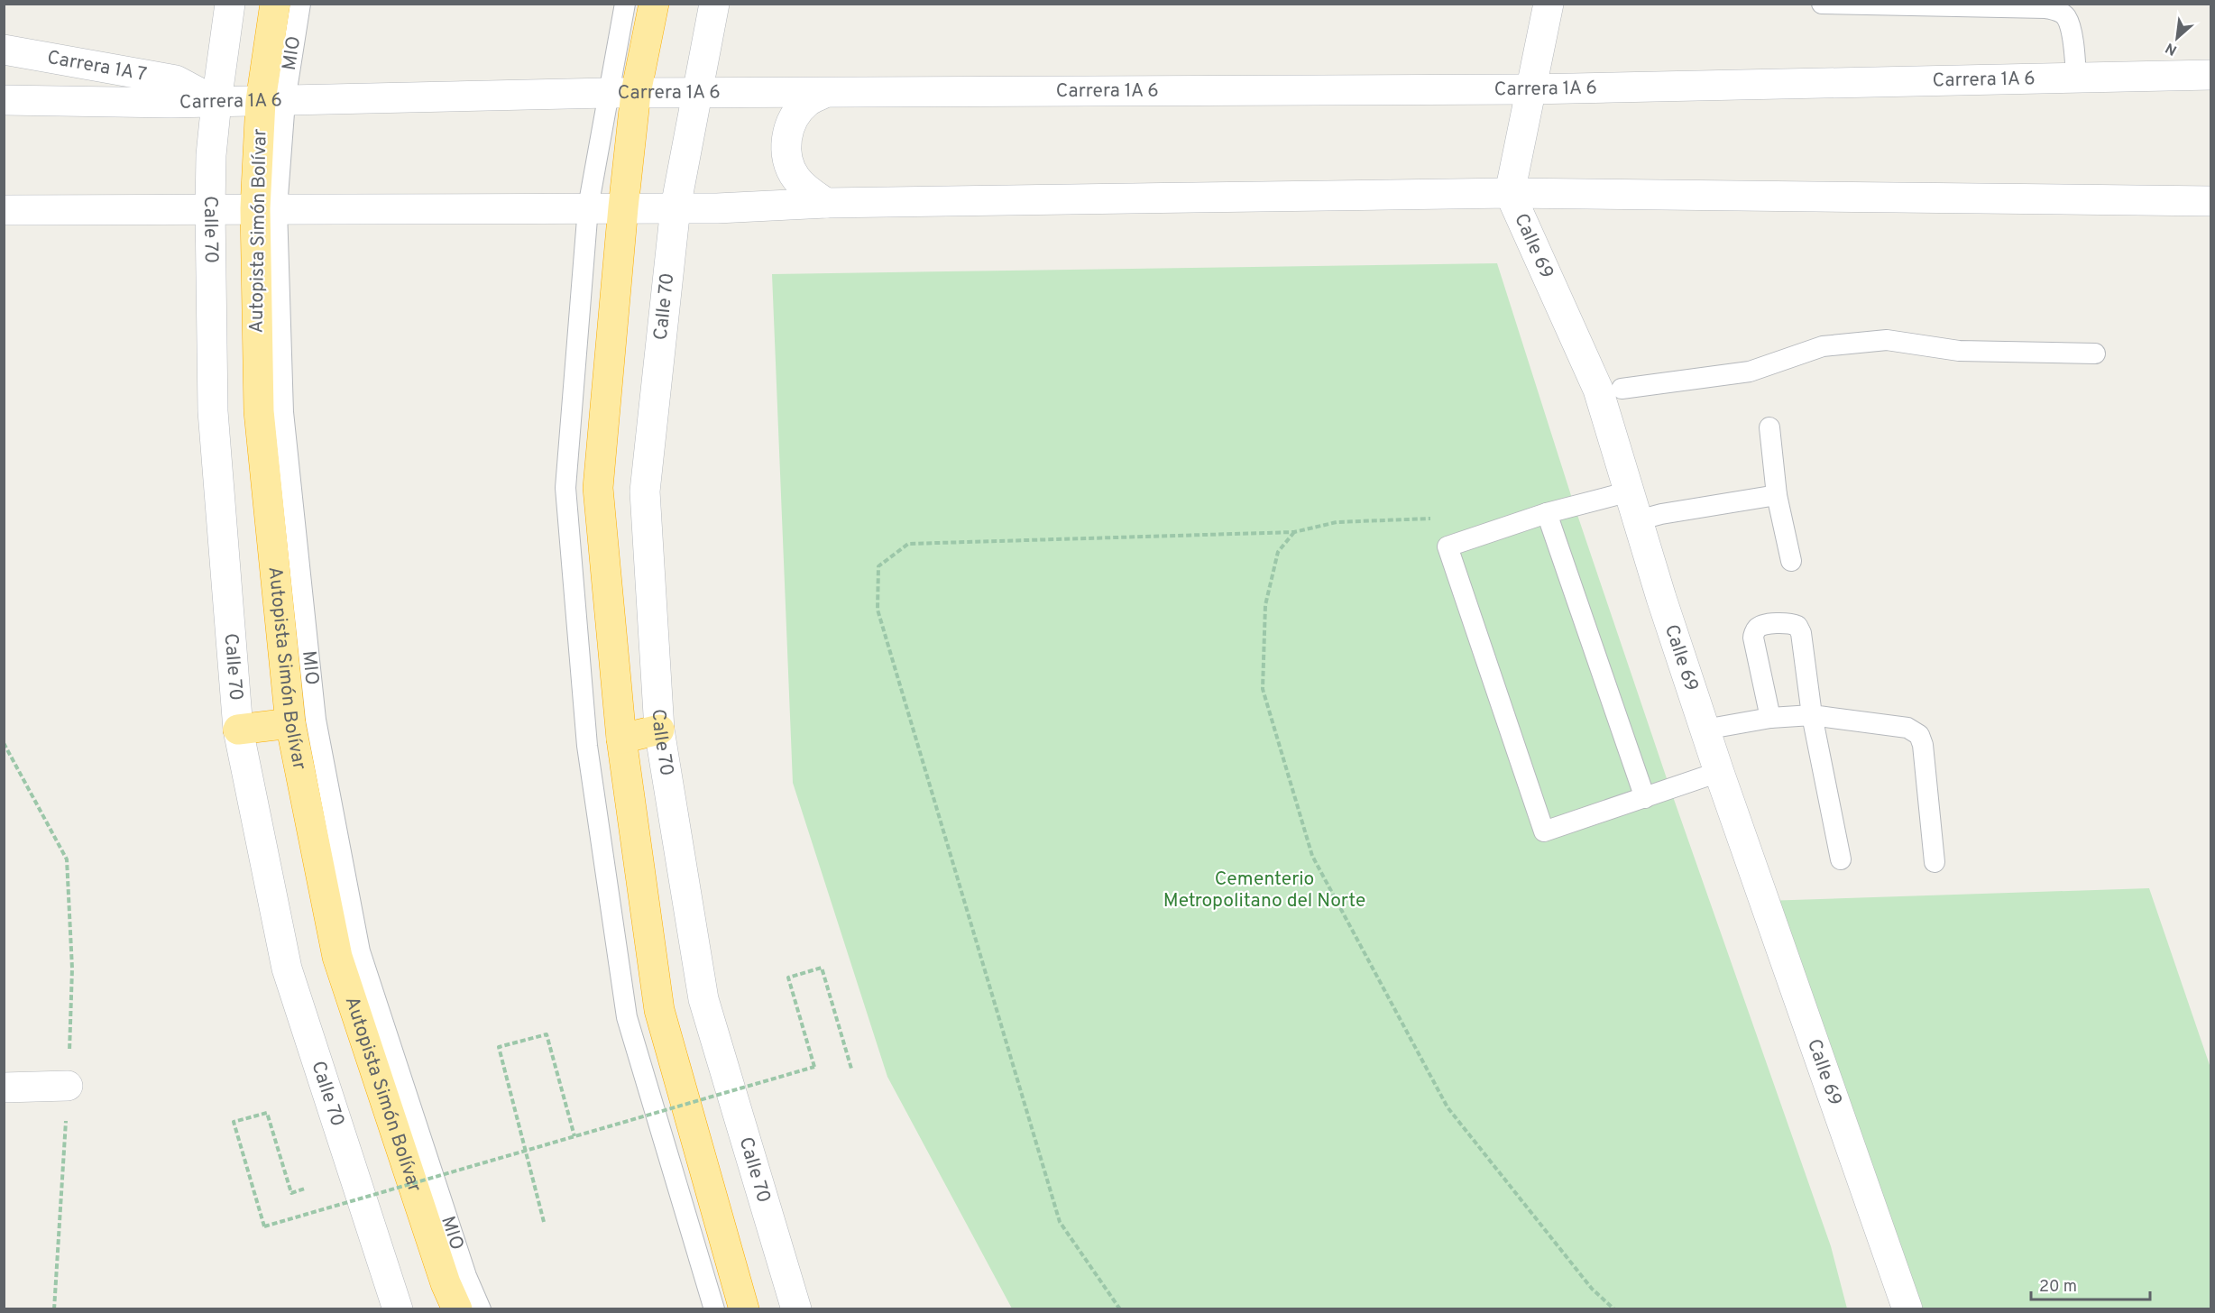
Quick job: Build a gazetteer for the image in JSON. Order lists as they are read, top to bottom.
{
  "streets": {
    "highway": ["Autopista Simón Bolívar"],
    "street": [
      "Carrera 1A 7",
      "Carrera 1A 6",
      "Calle 70",
      "Calle 69"
    ],
    "lane": ["MIO"]
  },
  "crossings": [
    ["MIO", "Carrera 1A 6"],
    ["MIO", "Autopista Simón Bolívar"],
    ["Carrera 1A 7", "Carrera 1A 6"],
    ["Carrera 1A 7", "Calle 70"],
    ["Carrera 1A 6", "Calle 70"],
    ["Carrera 1A 6", "Autopista Simón Bolívar"],
    ["Carrera 1A 6", "Calle 69"]
  ],
  "parks": ["Cementerio Metropolitano del Norte"],
  "scale_bar": "20 m",
  "north": "bottom left"
}
